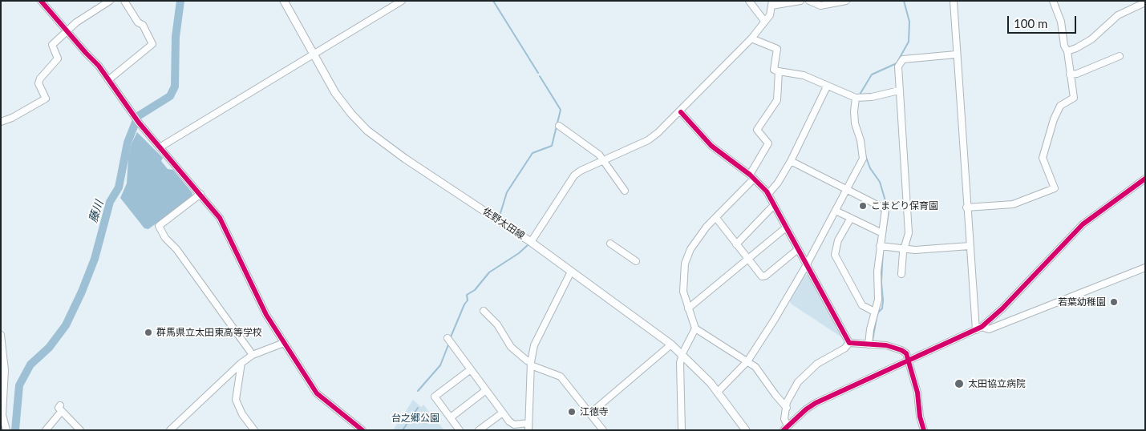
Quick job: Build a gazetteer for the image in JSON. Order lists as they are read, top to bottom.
{
  "streets": {
    "main road": ["佐野太田線"]
  },
  "water": ["藤川"],
  "parks": ["台之郷公園"],
  "places": [
    "こまどり保育園",
    "若葉幼稚園",
    "群馬県立太田東高等学校",
    "太田協立病院",
    "江徳寺"
  ],
  "scale_bar": "100 m"
}
